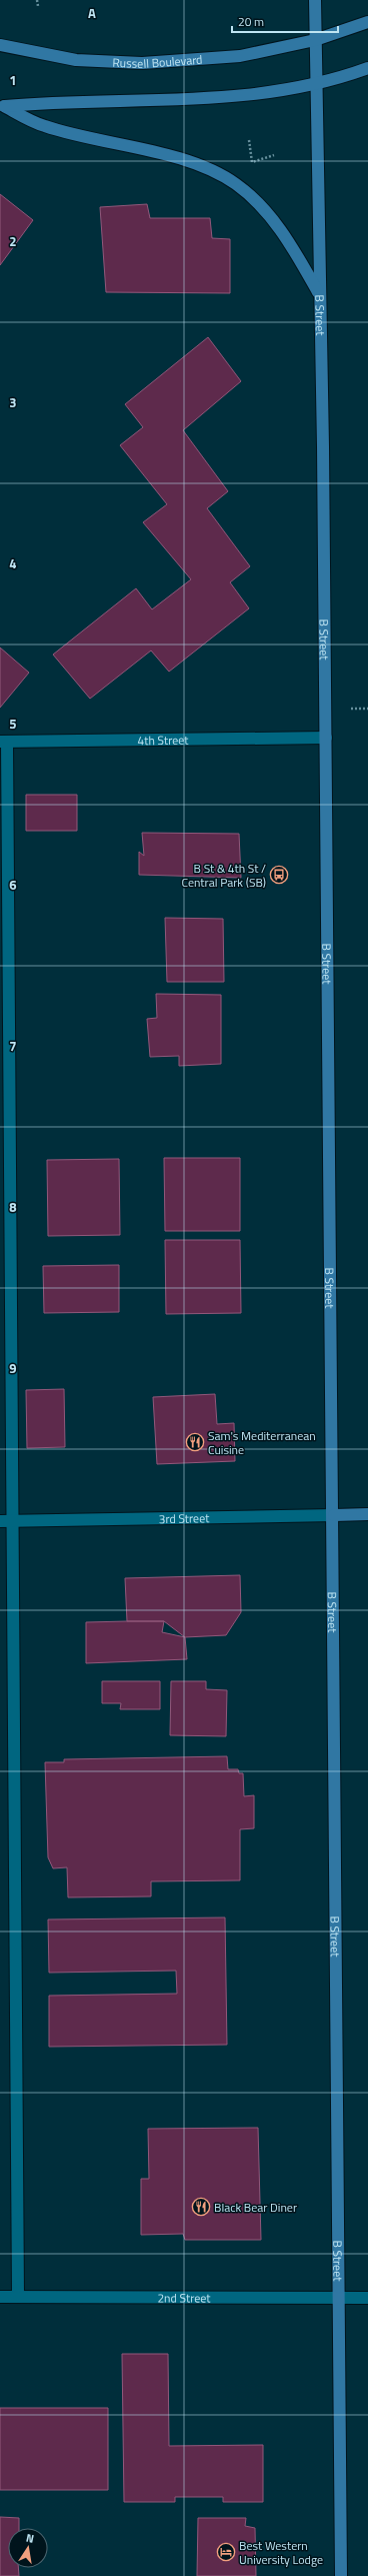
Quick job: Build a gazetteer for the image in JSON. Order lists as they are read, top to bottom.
{
  "streets": {
    "street": [
      "Russell Boulevard",
      "B Street",
      "4th Street",
      "3rd Street",
      "2nd Street"
    ]
  },
  "crossings": [
    ["Russell Boulevard", "B Street"],
    ["B Street", "4th Street"],
    ["B Street", "3rd Street"],
    ["B Street", "2nd Street"]
  ],
  "places": {
    "bus stop": ["B St & 4th St / Central Park (SB)"],
    "restaurant": ["Sam's Mediterranean Cuisine", "Black Bear Diner"],
    "hotel": ["Best Western University Lodge"]
  },
  "scale_bar": "20 m",
  "north": "top",
  "grid": {
    "columns": ["A"],
    "rows": [
      "1",
      "2",
      "3",
      "4",
      "5",
      "6",
      "7",
      "8",
      "9"
    ]
  }
}
